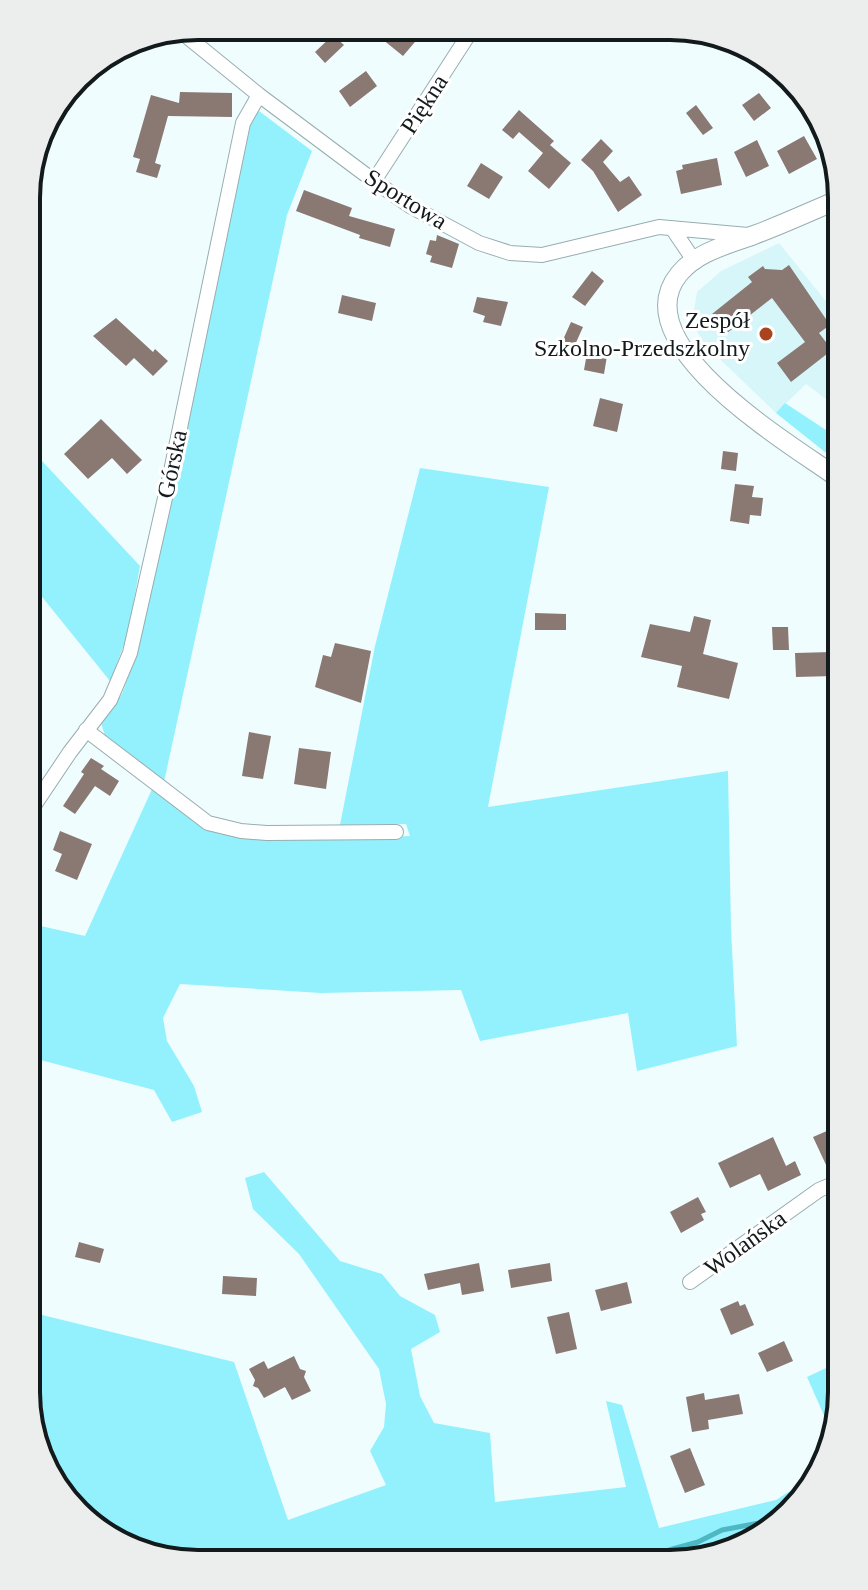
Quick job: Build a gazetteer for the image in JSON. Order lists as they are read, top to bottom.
{
  "streets": {
    "street": [
      "Piękna",
      "Sportowa",
      "Górska",
      "Wolańska"
    ]
  },
  "crossings": [
    ["Piękna", "Sportowa"],
    ["Sportowa", "Górska"]
  ],
  "places": ["Zespół Szkolno-Przedszkolny"]
}
